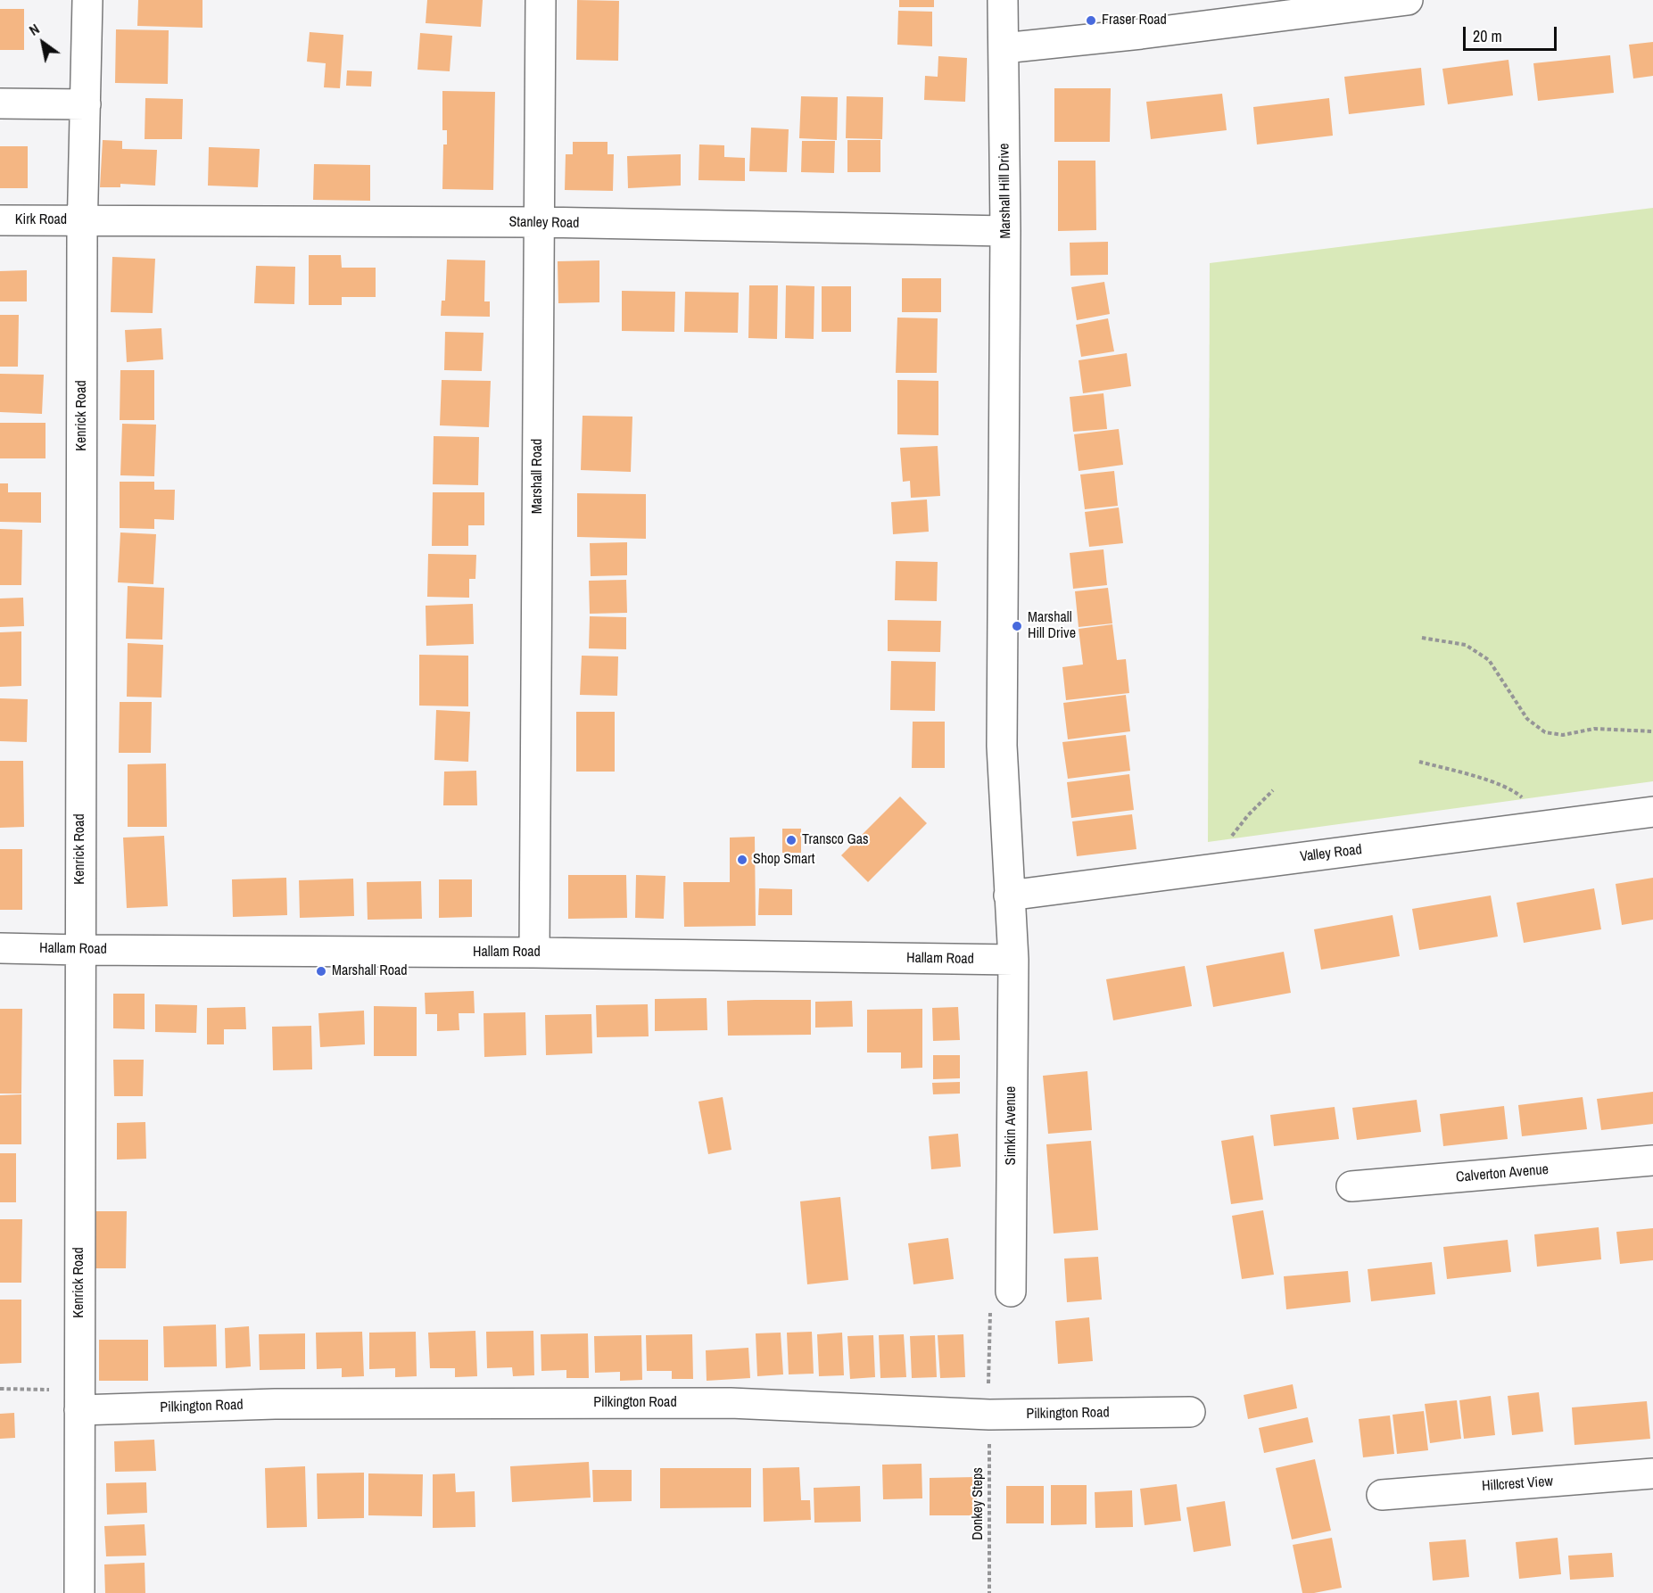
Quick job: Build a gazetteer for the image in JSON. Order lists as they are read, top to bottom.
{
  "streets": {
    "street": [
      "Marshall Hill Drive",
      "Kirk Road",
      "Stanley Road",
      "Kenrick Road",
      "Marshall Road",
      "Valley Road",
      "Hallam Road",
      "Simkin Avenue",
      "Calverton Avenue",
      "Pilkington Road",
      "Hillcrest View"
    ],
    "path": ["Donkey Steps"]
  },
  "crossings": [
    ["Marshall Hill Drive", "Stanley Road"],
    ["Marshall Hill Drive", "Valley Road"],
    ["Marshall Hill Drive", "Hallam Road"],
    ["Marshall Hill Drive", "Simkin Avenue"],
    ["Kirk Road", "Stanley Road"],
    ["Kirk Road", "Kenrick Road"],
    ["Stanley Road", "Kenrick Road"],
    ["Stanley Road", "Marshall Road"],
    ["Kenrick Road", "Hallam Road"],
    ["Kenrick Road", "Pilkington Road"],
    ["Marshall Road", "Hallam Road"],
    ["Hallam Road", "Simkin Avenue"],
    ["Pilkington Road", "Donkey Steps"]
  ],
  "places": [
    "Fraser Road",
    "Marshall Hill Drive",
    "Transco Gas",
    "Shop Smart",
    "Marshall Road"
  ],
  "scale_bar": "20 m",
  "north": "top left"
}
